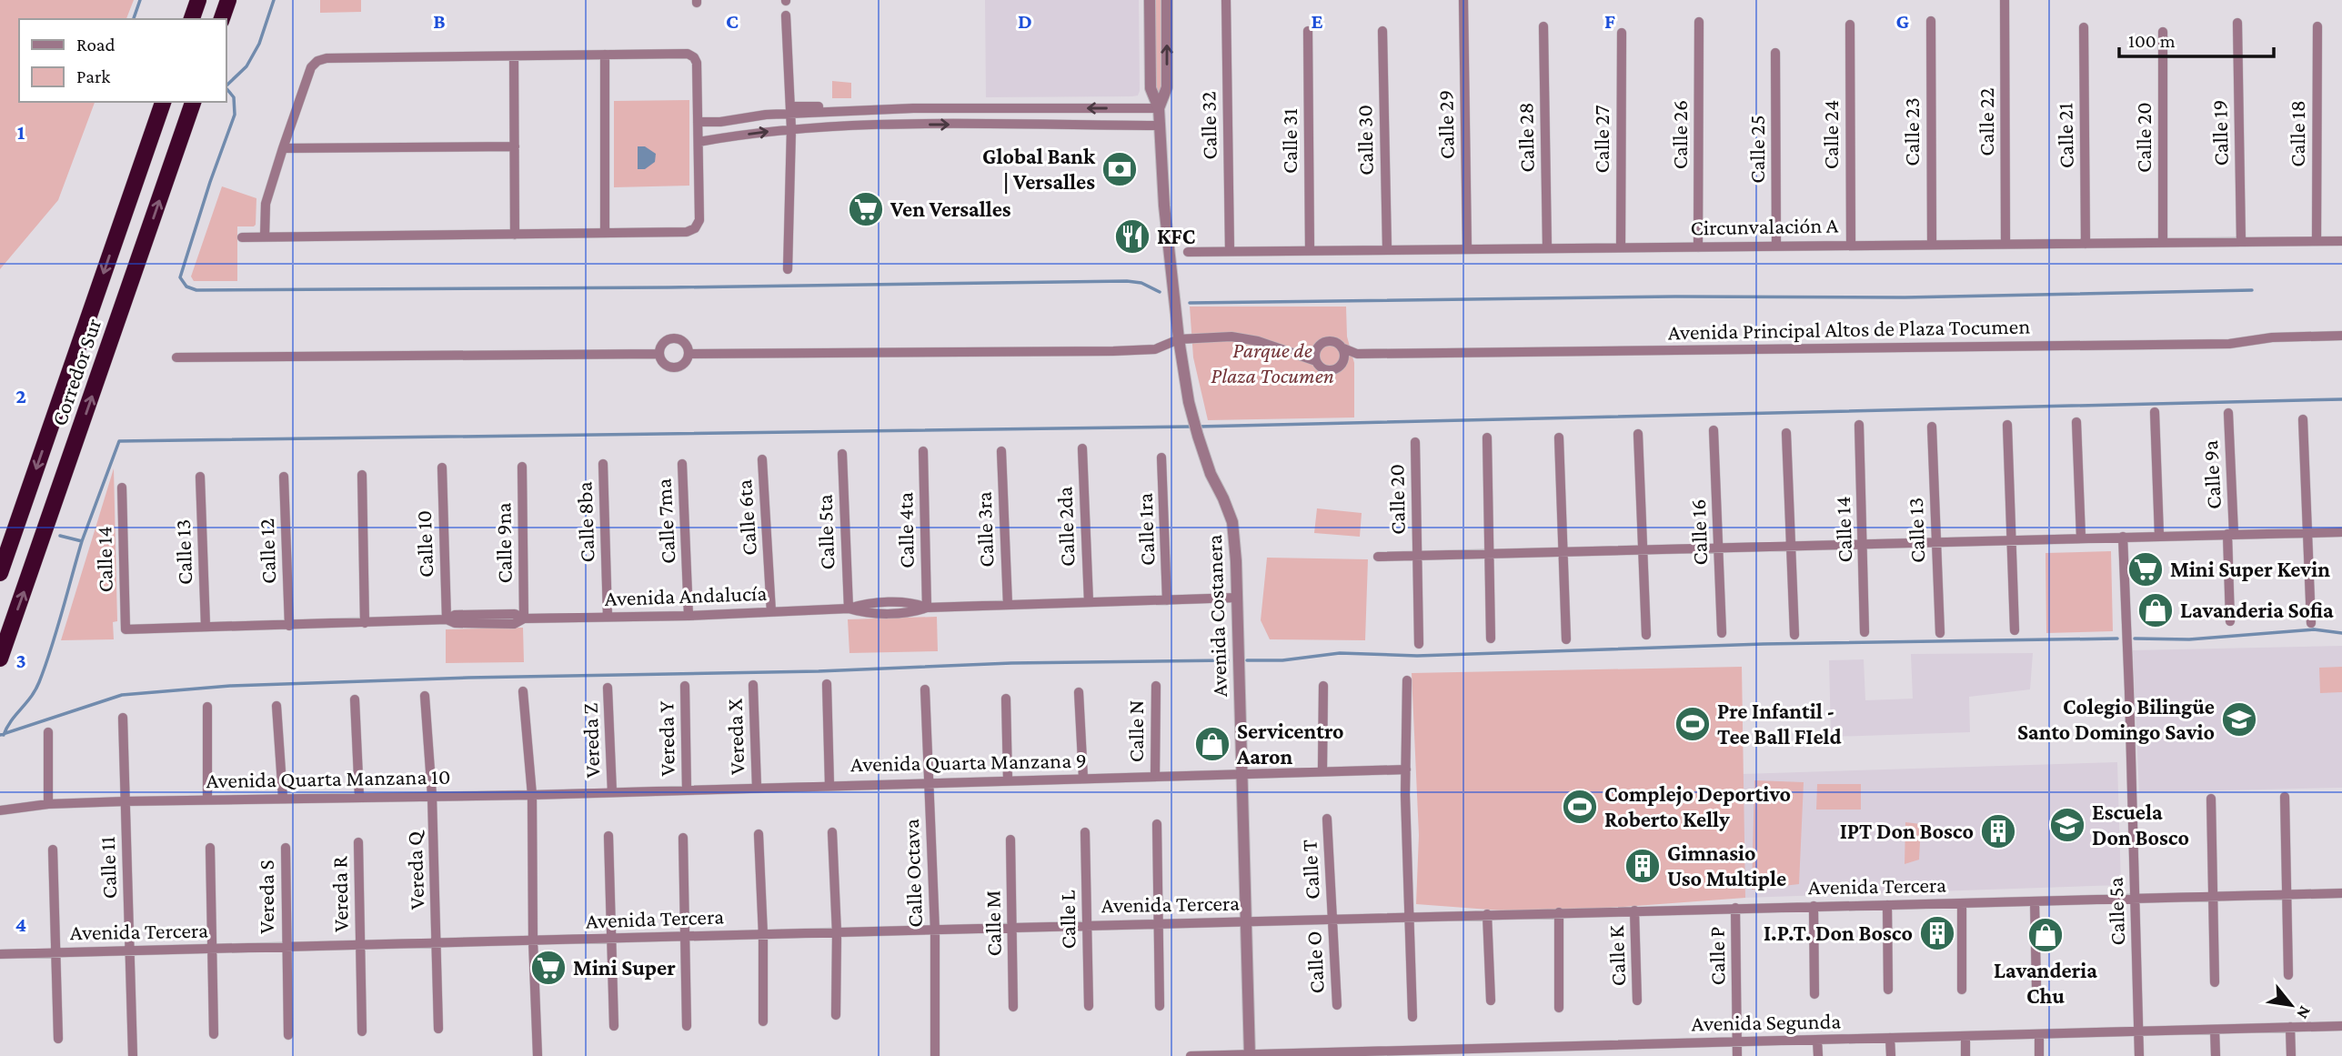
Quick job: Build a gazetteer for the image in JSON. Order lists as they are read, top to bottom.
{
  "streets": {
    "highway": ["Corredor Sur"],
    "street": [
      "Calle 22",
      "Calle 29",
      "Calle 32",
      "Calle 23",
      "Calle 19",
      "Calle 18",
      "Calle 26",
      "Calle 24",
      "Calle 21",
      "Calle 28",
      "Calle 20",
      "Calle 27",
      "Calle 30",
      "Calle 31",
      "Calle 25",
      "Circunvalación A",
      "Avenida Principal Altos de Plaza Tocumen",
      "Calle 9a",
      "Calle 6ta",
      "Calle 7ma",
      "Calle 8ba",
      "Calle 2da",
      "Calle 3ra",
      "Calle 1ra",
      "Calle 14",
      "Calle 4ta",
      "Calle 13",
      "Calle 5ta",
      "Calle 16",
      "Calle 9na",
      "Calle 10",
      "Calle 12",
      "Avenida Andalucía",
      "Avenida Costanera",
      "Calle N",
      "Vereda X",
      "Vereda Y",
      "Vereda Z",
      "Avenida Quarta Manzana 9",
      "Avenida Quarta Manzana 10",
      "Calle 11",
      "Calle T",
      "Vereda Q",
      "Calle Octava",
      "Avenida Tercera",
      "Vereda R",
      "Vereda S",
      "Calle 5a",
      "Calle L",
      "Calle M",
      "Calle K",
      "Calle P",
      "Calle O",
      "Avenida Segunda"
    ]
  },
  "crossings": [
    ["Calle 22", "Circunvalación A"],
    ["Calle 29", "Circunvalación A"],
    ["Calle 32", "Circunvalación A"],
    ["Calle 23", "Circunvalación A"],
    ["Calle 19", "Circunvalación A"],
    ["Calle 18", "Circunvalación A"],
    ["Calle 26", "Circunvalación A"],
    ["Calle 24", "Circunvalación A"],
    ["Calle 21", "Circunvalación A"],
    ["Calle 28", "Circunvalación A"],
    ["Calle 20", "Circunvalación A"],
    ["Calle 27", "Circunvalación A"],
    ["Calle 30", "Circunvalación A"],
    ["Calle 31", "Circunvalación A"],
    ["Calle 25", "Circunvalación A"],
    ["Calle 6ta", "Avenida Andalucía"],
    ["Calle 7ma", "Avenida Andalucía"],
    ["Calle 8ba", "Avenida Andalucía"],
    ["Calle 2da", "Avenida Andalucía"],
    ["Calle 3ra", "Avenida Andalucía"],
    ["Calle 1ra", "Avenida Andalucía"],
    ["Calle 14", "Avenida Andalucía"],
    ["Calle 4ta", "Avenida Andalucía"],
    ["Calle 13", "Avenida Andalucía"],
    ["Calle 5ta", "Avenida Andalucía"],
    ["Calle 9na", "Avenida Andalucía"],
    ["Calle 10", "Avenida Andalucía"],
    ["Calle 12", "Avenida Andalucía"],
    ["Avenida Andalucía", "Avenida Costanera"],
    ["Avenida Costanera", "Avenida Quarta Manzana 9"],
    ["Avenida Costanera", "Avenida Tercera"],
    ["Avenida Costanera", "Avenida Segunda"],
    ["Calle N", "Avenida Quarta Manzana 9"],
    ["Vereda X", "Avenida Quarta Manzana 9"],
    ["Vereda Y", "Avenida Quarta Manzana 9"],
    ["Vereda Z", "Avenida Quarta Manzana 9"],
    ["Avenida Quarta Manzana 9", "Avenida Quarta Manzana 10"],
    ["Avenida Quarta Manzana 9", "Calle Octava"],
    ["Avenida Quarta Manzana 10", "Calle 11"],
    ["Avenida Quarta Manzana 10", "Vereda Q"],
    ["Calle 11", "Avenida Tercera"],
    ["Calle T", "Avenida Tercera"],
    ["Calle T", "Calle O"],
    ["Vereda Q", "Avenida Tercera"],
    ["Calle Octava", "Avenida Tercera"],
    ["Avenida Tercera", "Vereda R"],
    ["Avenida Tercera", "Vereda S"],
    ["Avenida Tercera", "Calle 5a"],
    ["Avenida Tercera", "Calle L"],
    ["Avenida Tercera", "Calle M"],
    ["Avenida Tercera", "Calle K"],
    ["Avenida Tercera", "Calle P"],
    ["Avenida Tercera", "Calle O"],
    ["Calle 5a", "Avenida Segunda"],
    ["Calle P", "Avenida Segunda"]
  ],
  "parks": ["Parque de Plaza Tocumen"],
  "places": {
    "bank": ["Global Bank | Versalles"],
    "supermarket": ["Ven Versalles", "Mini Super Kevin", "Mini Super"],
    "restaurant": ["KFC"],
    "shop": ["Lavanderia Sofia", "Servicentro Aaron", "Lavanderia Chu"],
    "school or university": ["Colegio Bilingüe Santo Domingo Savio", "Escuela Don Bosco"],
    "sports": ["Pre Infantil - Tee Ball FIeld", "Complejo Deportivo Roberto Kelly"],
    "building": ["IPT Don Bosco", "Gimnasio Uso Multiple", "I.P.T. Don Bosco"]
  },
  "legend": ["Road", "Park"],
  "scale_bar": "100 m",
  "north": "bottom right",
  "grid": {
    "columns": [
      "B",
      "C",
      "D",
      "E",
      "F",
      "G"
    ],
    "rows": [
      "1",
      "2",
      "3",
      "4"
    ]
  }
}
